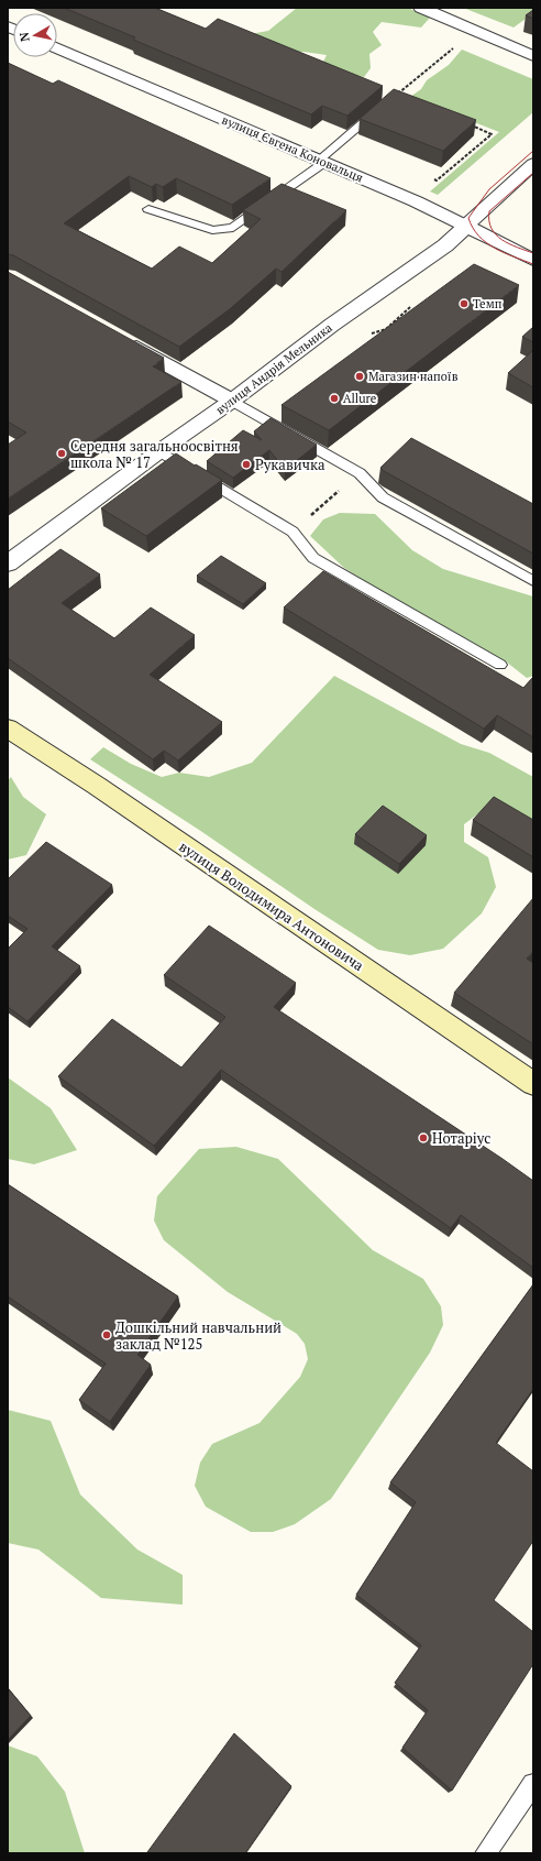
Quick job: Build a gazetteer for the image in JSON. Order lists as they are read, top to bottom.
{
  "streets": {
    "main road": ["вулиця Володимира Антоновича"],
    "street": ["вулиця Євгена Коновальця", "вулиця Андрія Мельника"]
  },
  "crossings": [
    ["вулиця Євгена Коновальця", "вулиця Андрія Мельника"]
  ],
  "places": [
    "Темп",
    "Магазин напоїв",
    "Allure",
    "Середня загальноосвітня школа № 17",
    "Рукавичка",
    "Нотаріус",
    "Дошкільний навчальний заклад №125"
  ],
  "north": "left"
}
